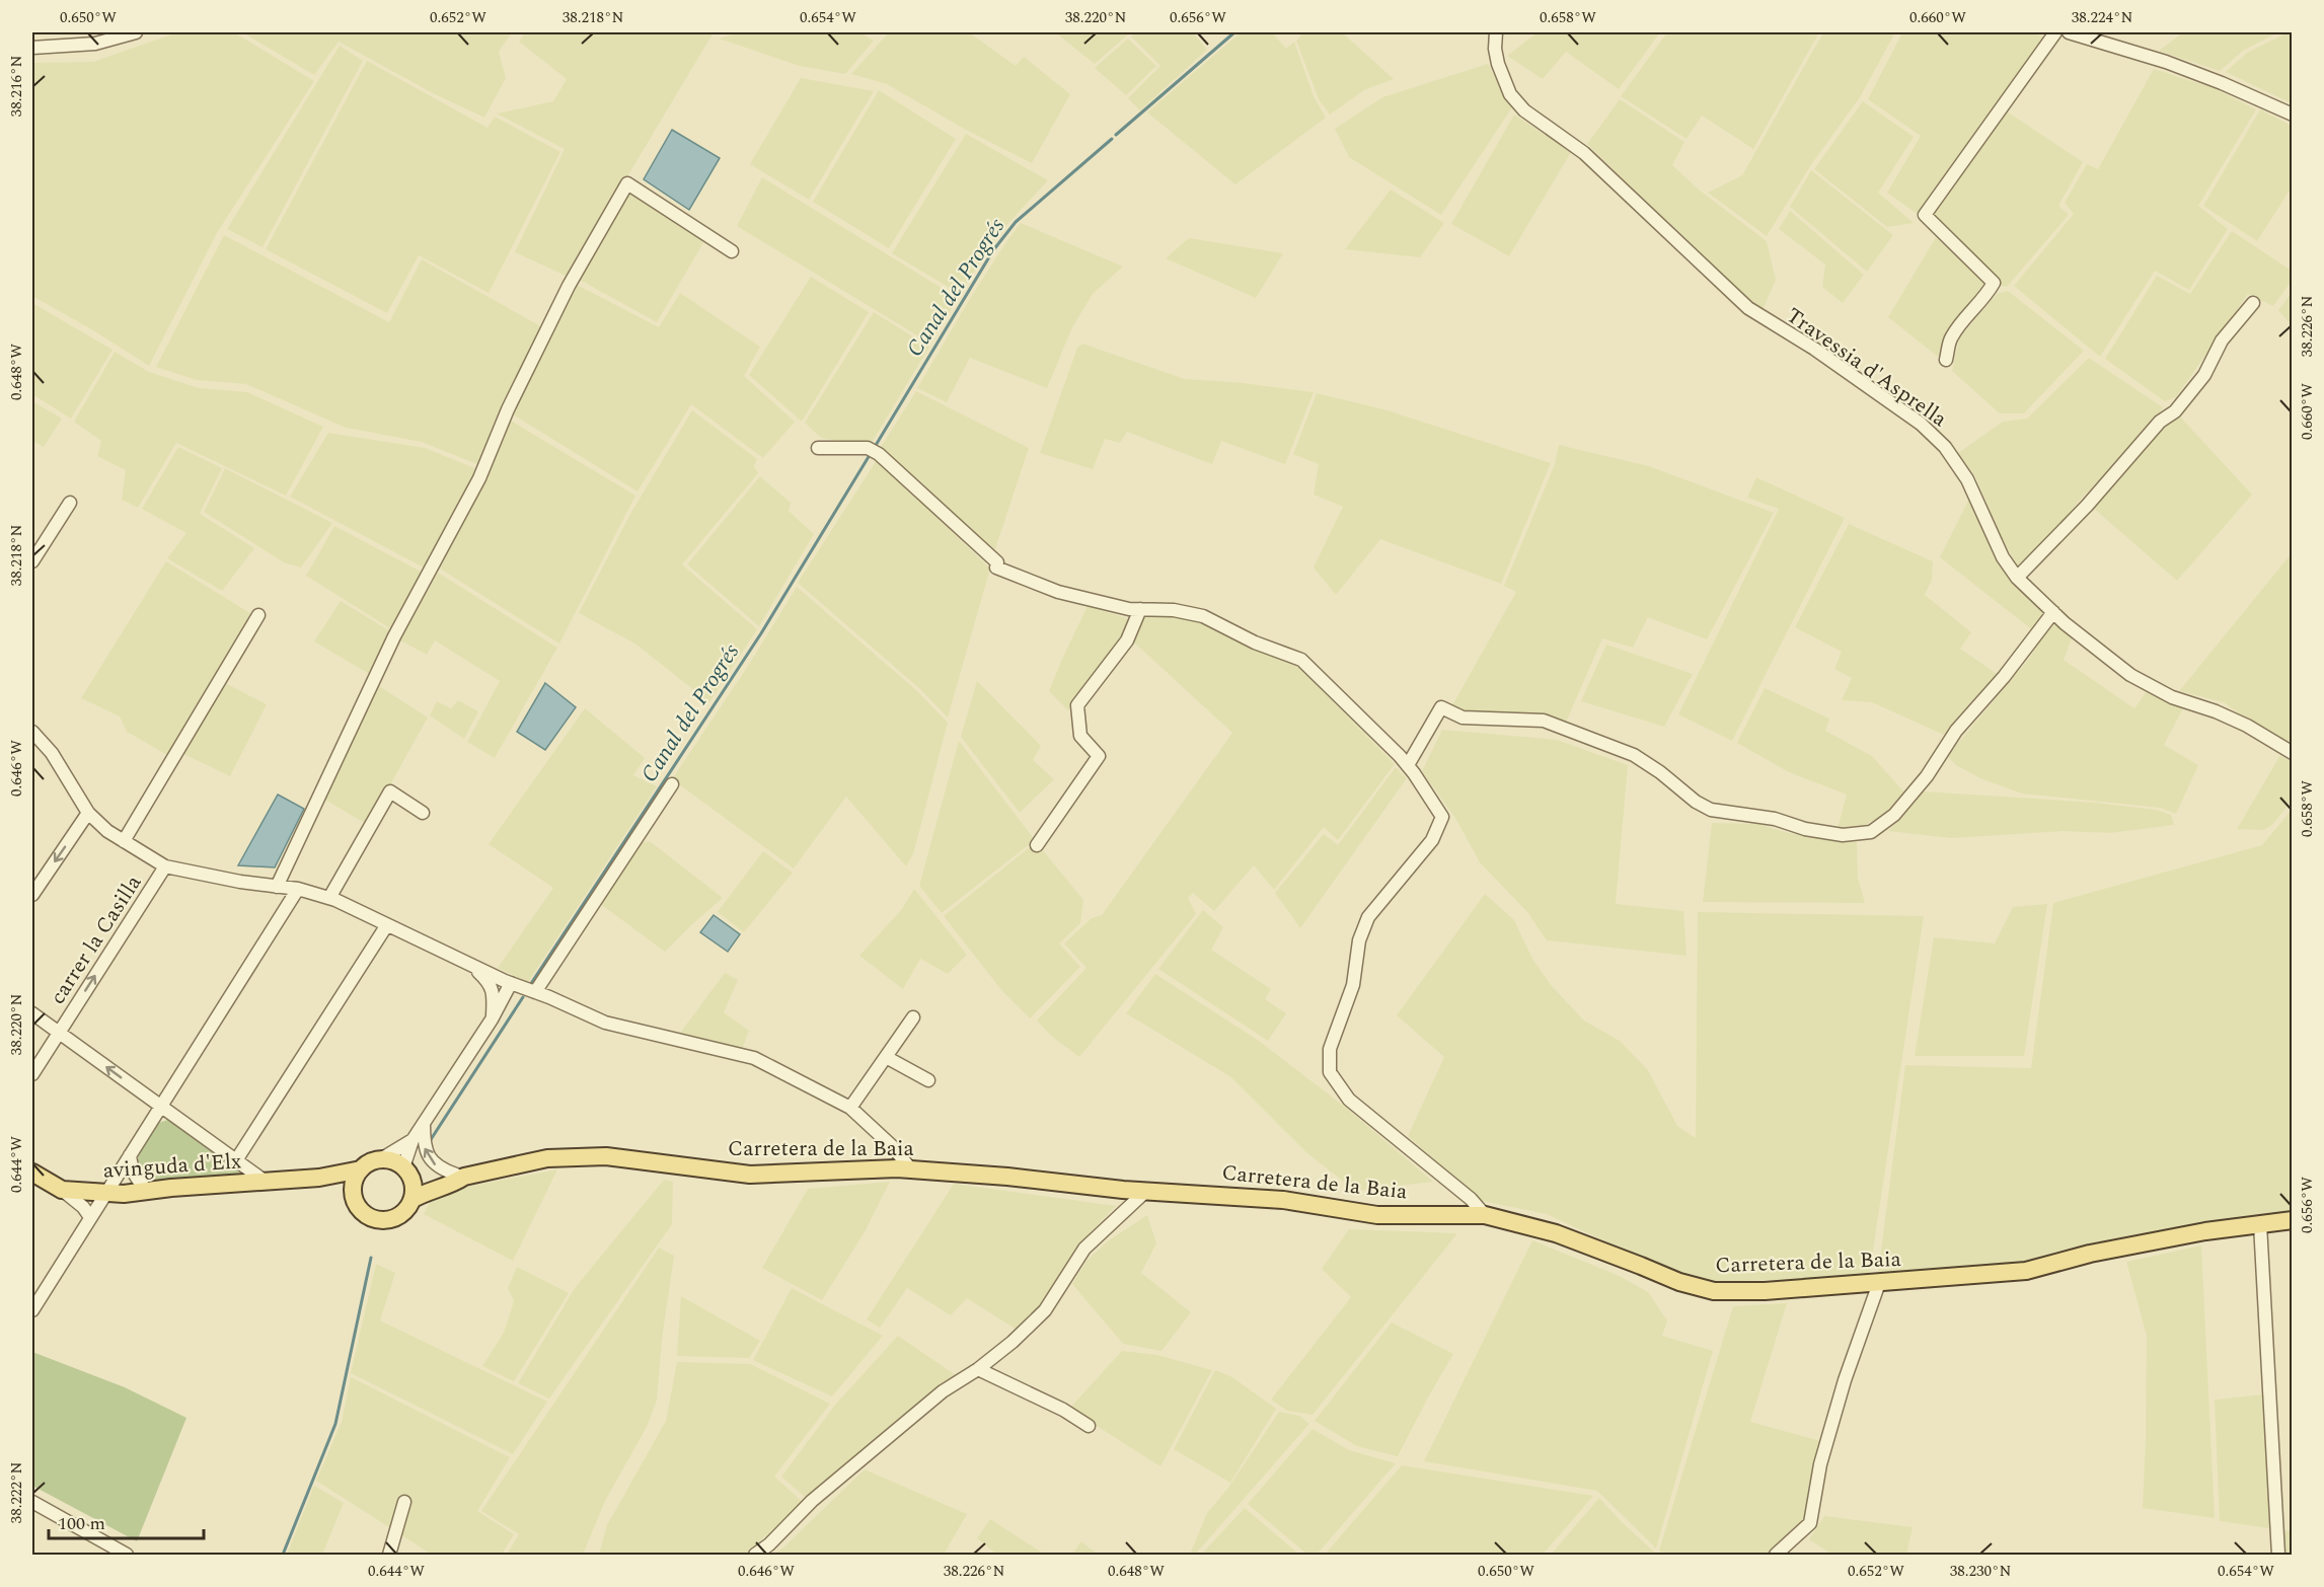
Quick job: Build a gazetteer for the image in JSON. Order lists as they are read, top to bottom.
{
  "streets": {
    "main road": ["Carretera de la Baia", "avinguda d'Elx"],
    "street": ["Travessia d'Asprella", "carrer la Casilla"]
  },
  "crossings": [
    ["Carretera de la Baia", "avinguda d'Elx"]
  ],
  "water": ["Canal del Progrés"],
  "scale_bar": "100 m",
  "coordinates": [
    "0.650°W",
    "0.652°W",
    "38.218°N",
    "0.654°W",
    "38.220°N",
    "0.656°W",
    "0.658°W",
    "0.660°W",
    "38.224°N",
    "38.216°N",
    "38.226°N",
    "0.648°W",
    "0.646°W",
    "0.644°W",
    "38.222°N",
    "38.230°N"
  ]
}
